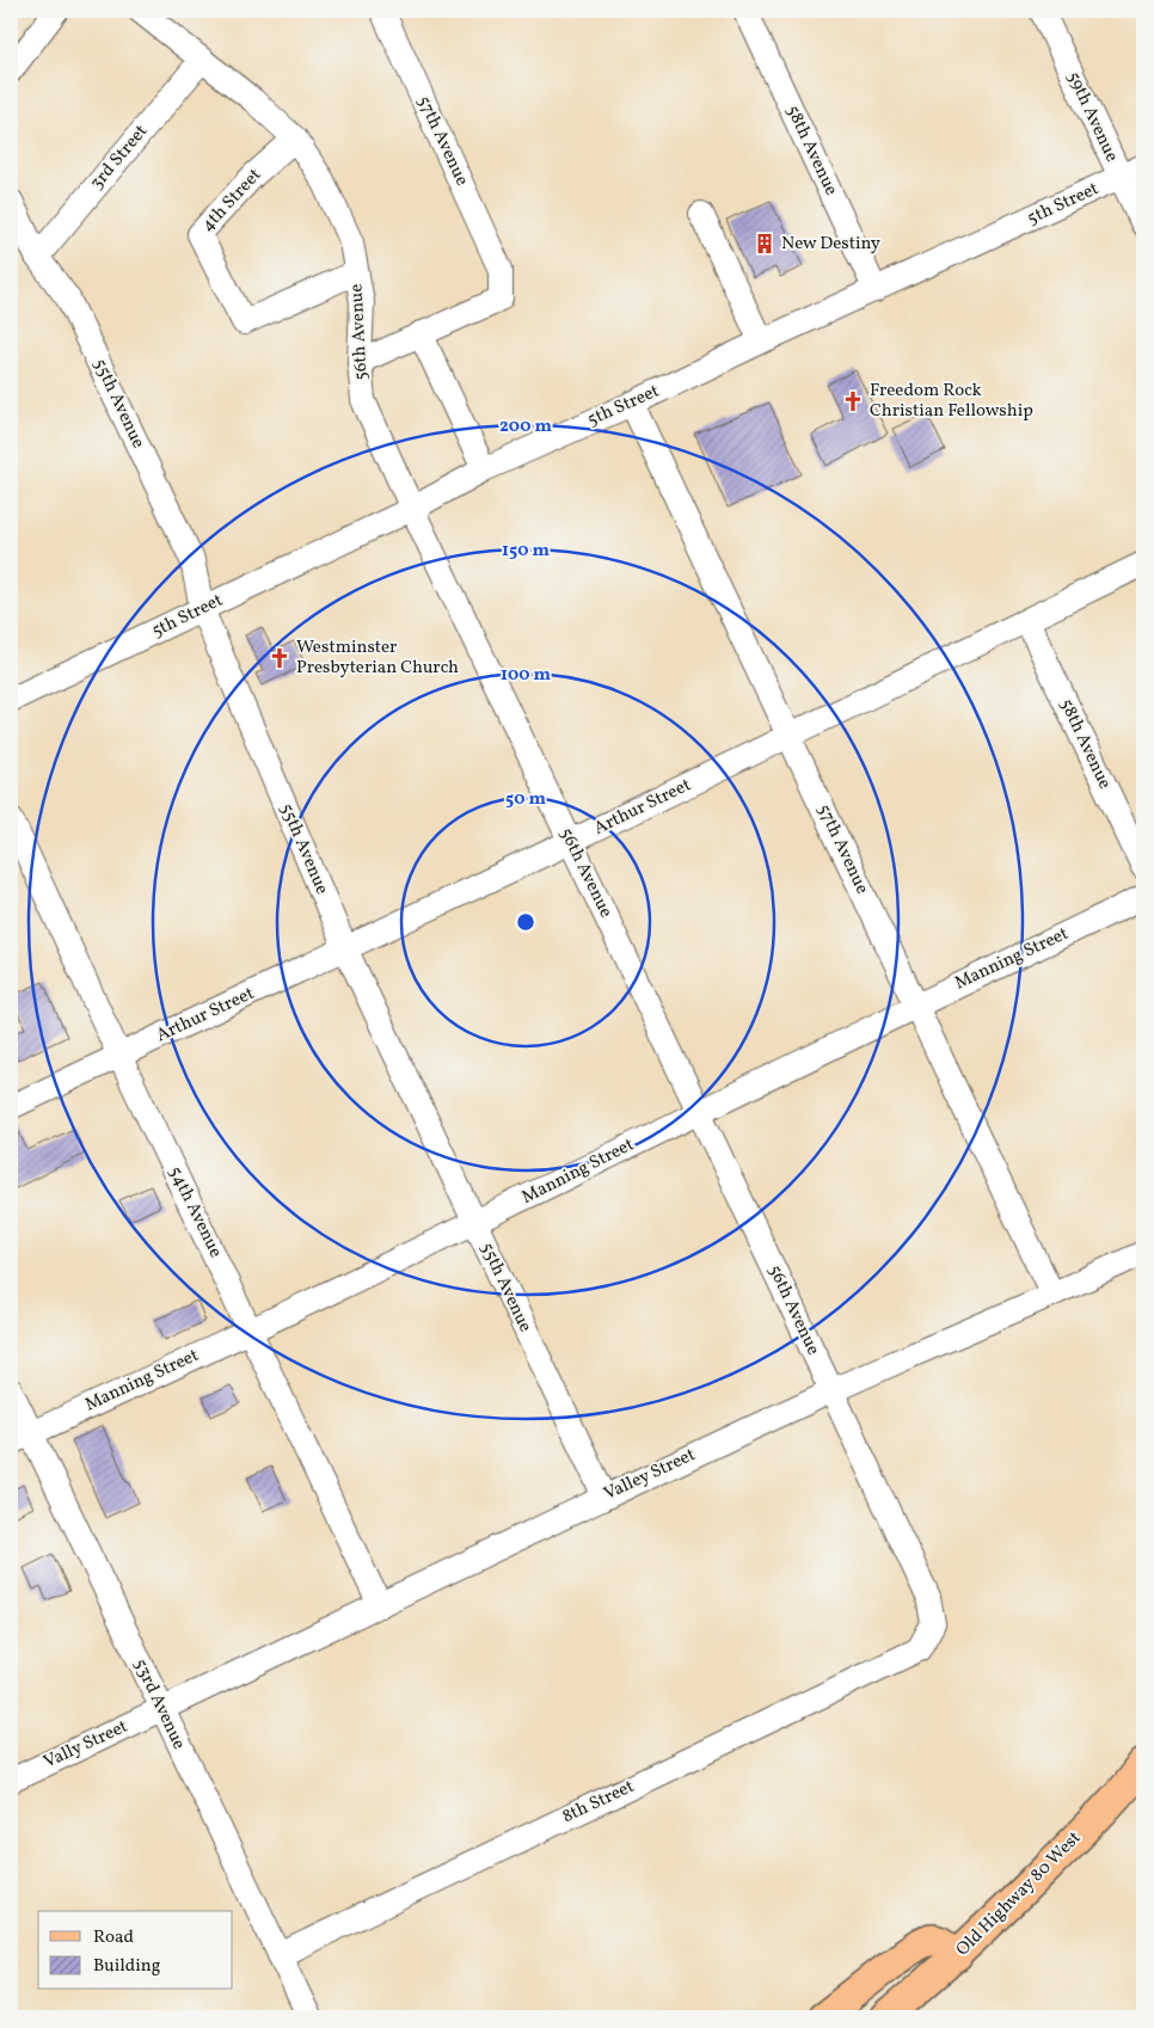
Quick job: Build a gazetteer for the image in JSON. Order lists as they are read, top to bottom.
{
  "streets": {
    "main road": ["Old Highway 80 West"],
    "street": [
      "59th Avenue",
      "57th Avenue",
      "58th Avenue",
      "3rd Street",
      "4th Street",
      "5th Street",
      "56th Avenue",
      "55th Avenue",
      "Arthur Street",
      "Manning Street",
      "54th Avenue",
      "Valley Street",
      "53rd Avenue",
      "Vally Street",
      "8th Street"
    ]
  },
  "crossings": [
    ["59th Avenue", "5th Street"],
    ["57th Avenue", "5th Street"],
    ["57th Avenue", "Arthur Street"],
    ["57th Avenue", "Manning Street"],
    ["57th Avenue", "Valley Street"],
    ["58th Avenue", "5th Street"],
    ["58th Avenue", "Arthur Street"],
    ["3rd Street", "56th Avenue"],
    ["3rd Street", "55th Avenue"],
    ["4th Street", "56th Avenue"],
    ["5th Street", "56th Avenue"],
    ["5th Street", "55th Avenue"],
    ["56th Avenue", "Arthur Street"],
    ["56th Avenue", "Manning Street"],
    ["56th Avenue", "Valley Street"],
    ["56th Avenue", "8th Street"],
    ["55th Avenue", "Arthur Street"],
    ["55th Avenue", "Manning Street"],
    ["55th Avenue", "Valley Street"],
    ["Arthur Street", "54th Avenue"],
    ["Manning Street", "54th Avenue"],
    ["Manning Street", "53rd Avenue"],
    ["54th Avenue", "Valley Street"],
    ["Valley Street", "53rd Avenue"],
    ["Valley Street", "Vally Street"],
    ["53rd Avenue", "Vally Street"],
    ["53rd Avenue", "8th Street"]
  ],
  "places": {
    "building": ["New Destiny"],
    "church": ["Freedom Rock Christian Fellowship", "Westminster Presbyterian Church"]
  },
  "legend": ["Road", "Building"],
  "rings": [
    "200 m",
    "150 m",
    "100 m",
    "50 m"
  ]
}
